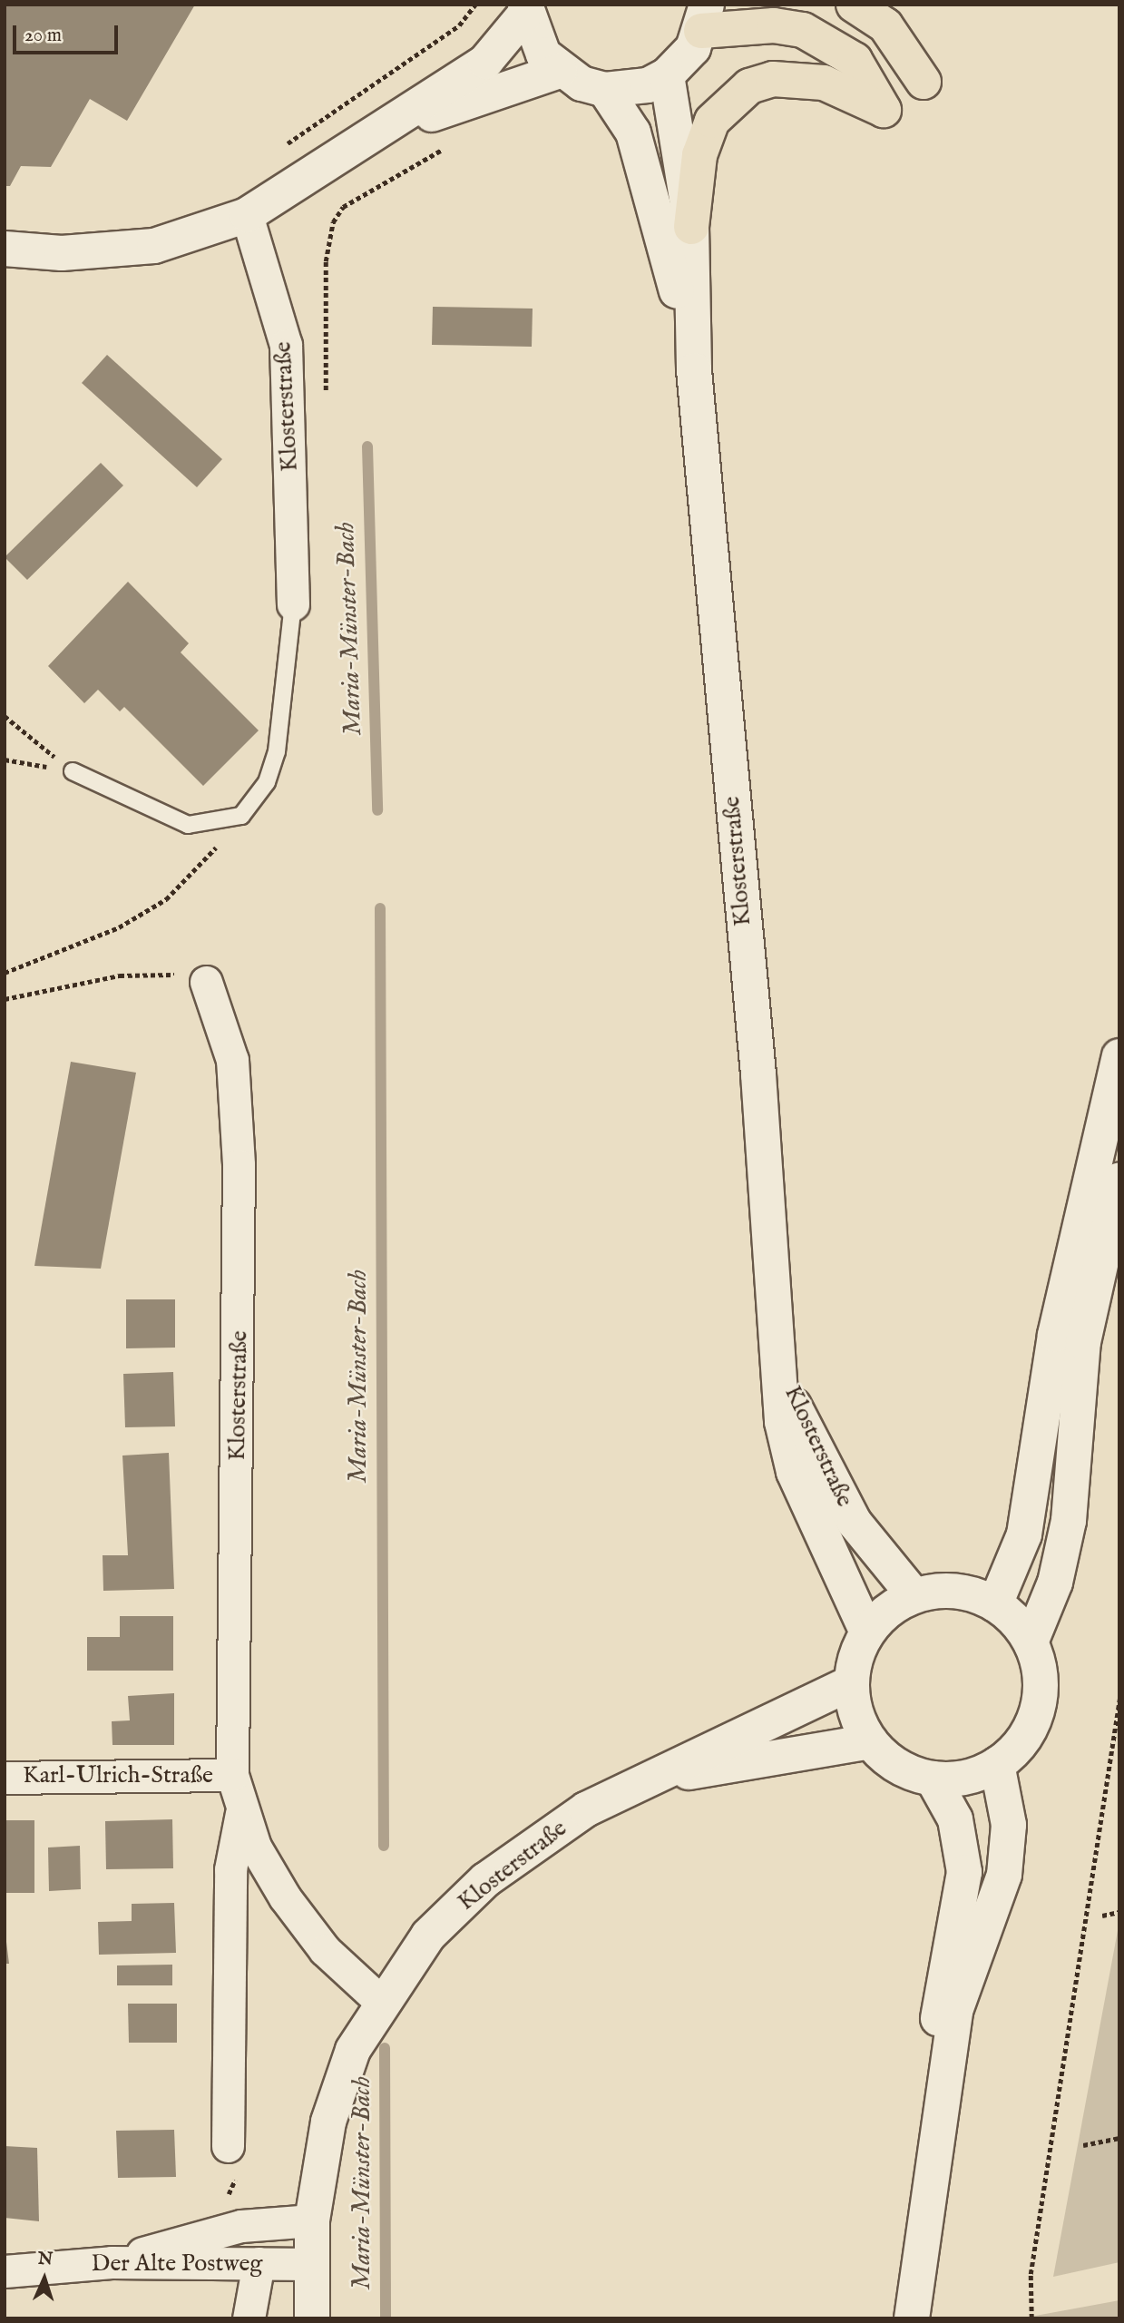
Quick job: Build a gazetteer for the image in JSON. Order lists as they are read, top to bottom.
{
  "streets": {
    "main road": ["Klosterstraße"],
    "street": ["Karl-Ulrich-Straße", "Der Alte Postweg"]
  },
  "crossings": [
    ["Klosterstraße", "Karl-Ulrich-Straße"],
    ["Klosterstraße", "Der Alte Postweg"]
  ],
  "water": ["Maria-Münster-Bach"],
  "scale_bar": "20 m",
  "north": "top"
}
